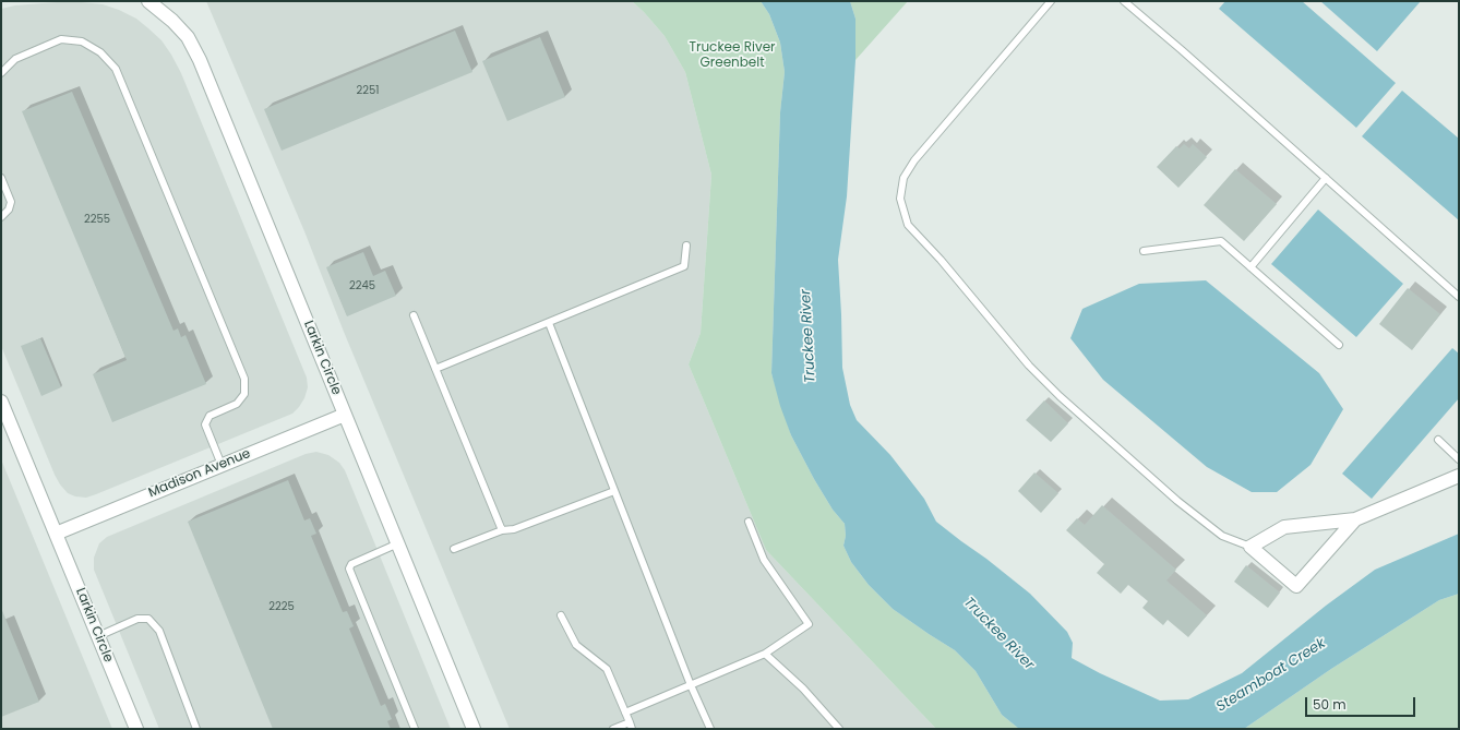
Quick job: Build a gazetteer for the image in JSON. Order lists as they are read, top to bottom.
{
  "streets": {
    "street": ["Larkin Circle", "Madison Avenue"]
  },
  "crossings": [
    ["Larkin Circle", "Madison Avenue"]
  ],
  "water": ["Truckee River", "Steamboat Creek"],
  "parks": ["Truckee River Greenbelt"],
  "house_numbers": [
    "2251",
    "2255",
    "2245",
    "2225"
  ],
  "scale_bar": "50 m"
}
